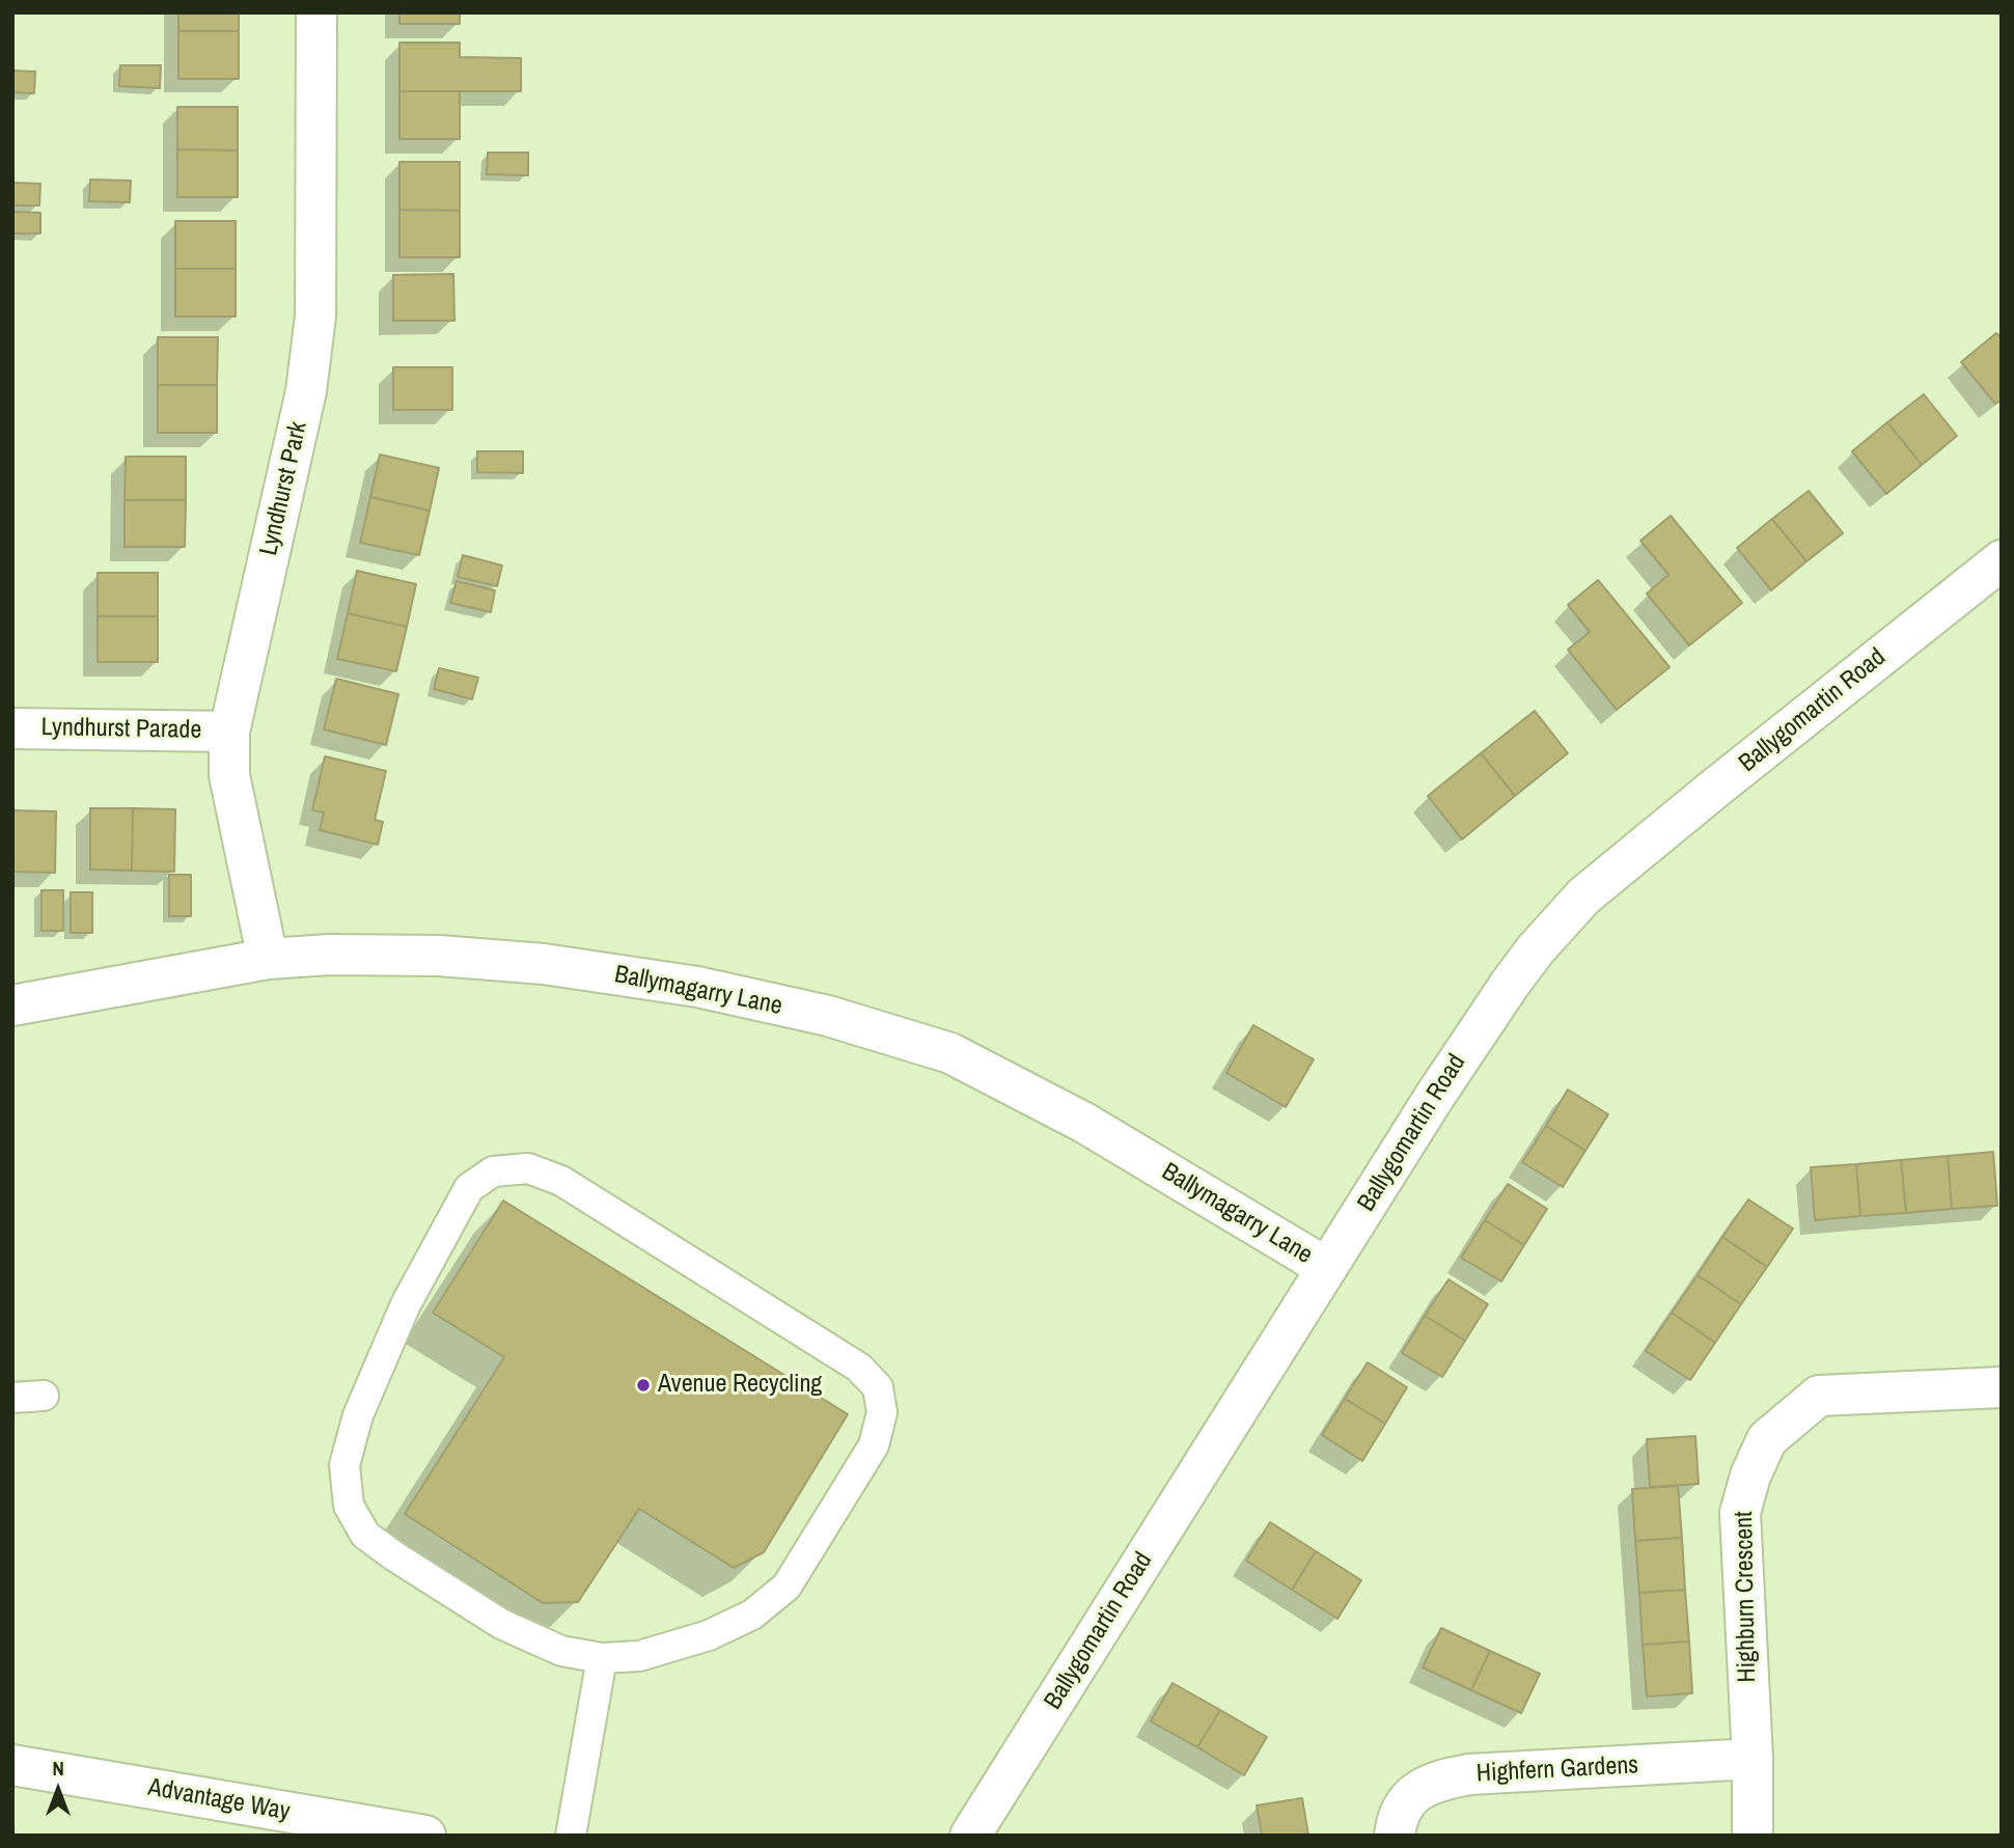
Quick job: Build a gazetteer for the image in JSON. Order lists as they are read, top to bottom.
{
  "streets": {
    "street": [
      "Lyndhurst Park",
      "Ballygomartin Road",
      "Lyndhurst Parade",
      "Ballymagarry Lane",
      "Highburn Crescent",
      "Highfern Gardens",
      "Advantage Way"
    ]
  },
  "crossings": [
    ["Lyndhurst Park", "Lyndhurst Parade"],
    ["Lyndhurst Park", "Ballymagarry Lane"],
    ["Ballygomartin Road", "Ballymagarry Lane"],
    ["Highburn Crescent", "Highfern Gardens"]
  ],
  "places": ["Avenue Recycling"],
  "north": "top"
}
